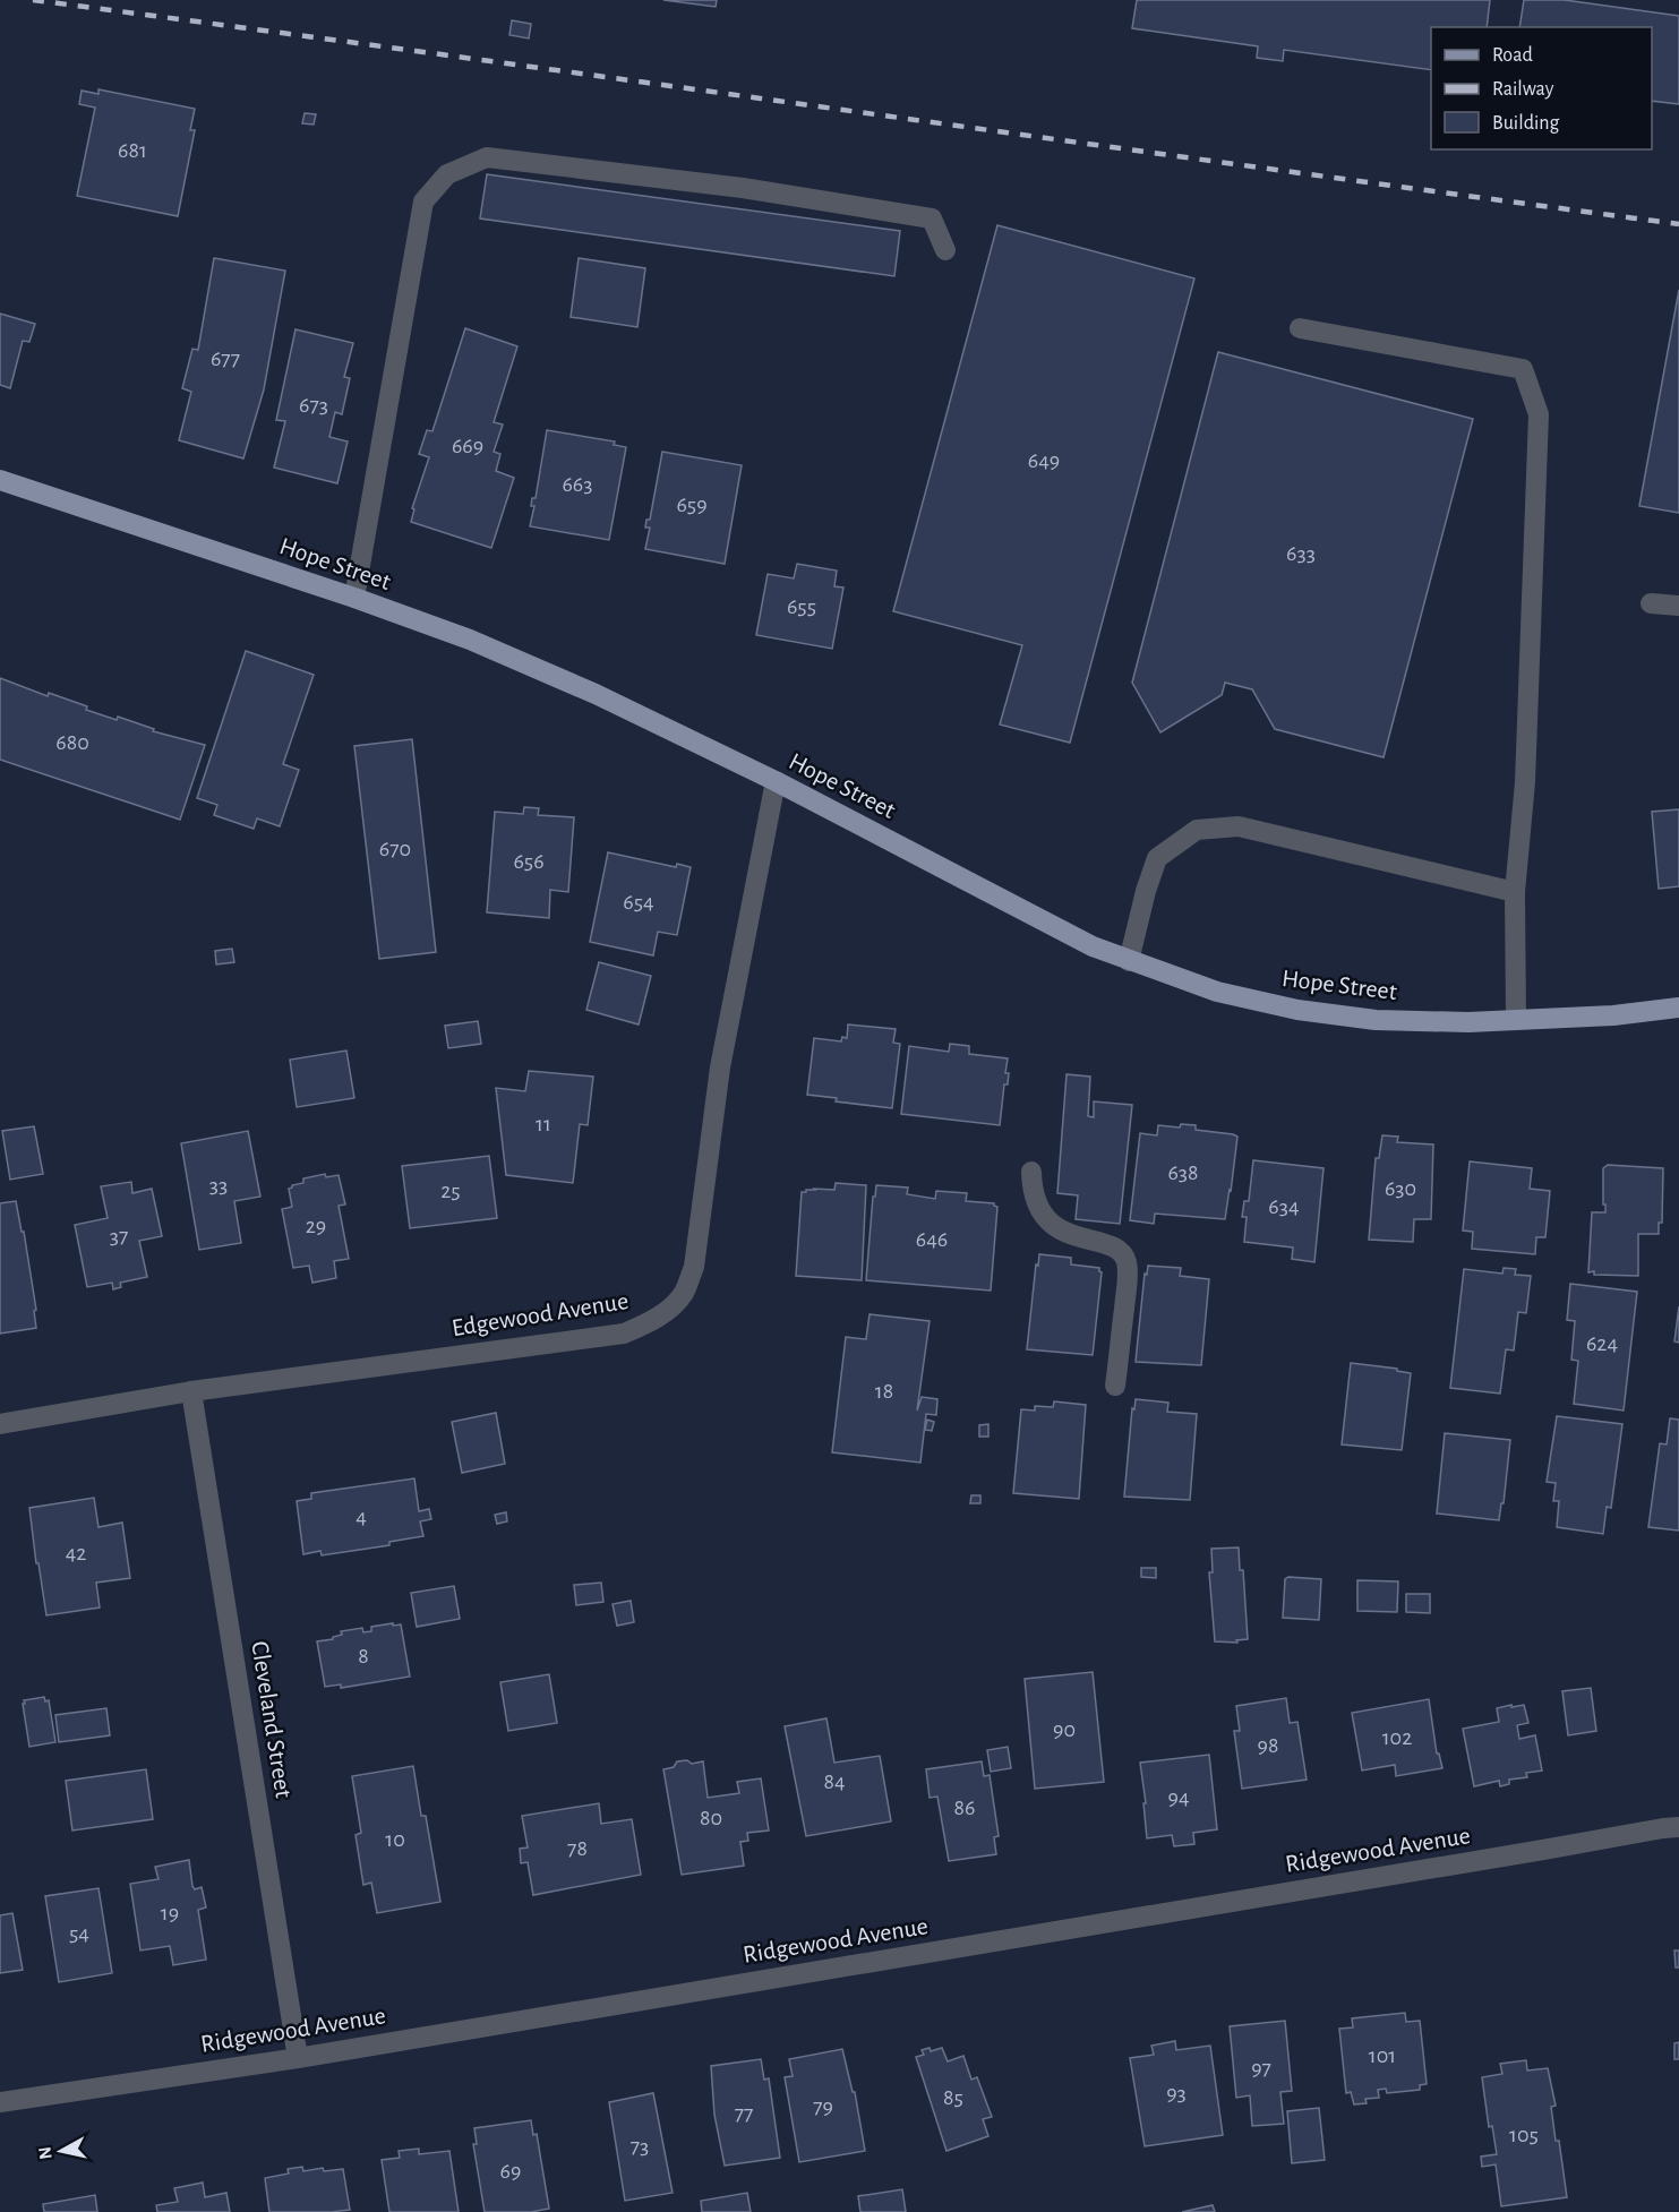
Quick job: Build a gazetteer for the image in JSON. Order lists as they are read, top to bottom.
{
  "streets": {
    "main road": ["Hope Street"],
    "street": ["Edgewood Avenue", "Cleveland Street", "Ridgewood Avenue"]
  },
  "crossings": [
    ["Hope Street", "Edgewood Avenue"],
    ["Edgewood Avenue", "Cleveland Street"],
    ["Cleveland Street", "Ridgewood Avenue"]
  ],
  "house_numbers": [
    "681",
    "677",
    "673",
    "669",
    "649",
    "663",
    "659",
    "633",
    "655",
    "680",
    "670",
    "656",
    "654",
    "11",
    "638",
    "33",
    "630",
    "25",
    "634",
    "29",
    "37",
    "646",
    "624",
    "18",
    "4",
    "42",
    "8",
    "90",
    "102",
    "98",
    "84",
    "94",
    "86",
    "80",
    "10",
    "78",
    "19",
    "54",
    "101",
    "97",
    "93",
    "85",
    "79",
    "77",
    "105",
    "73",
    "69"
  ],
  "legend": ["Road", "Railway", "Building"],
  "north": "left"
}
